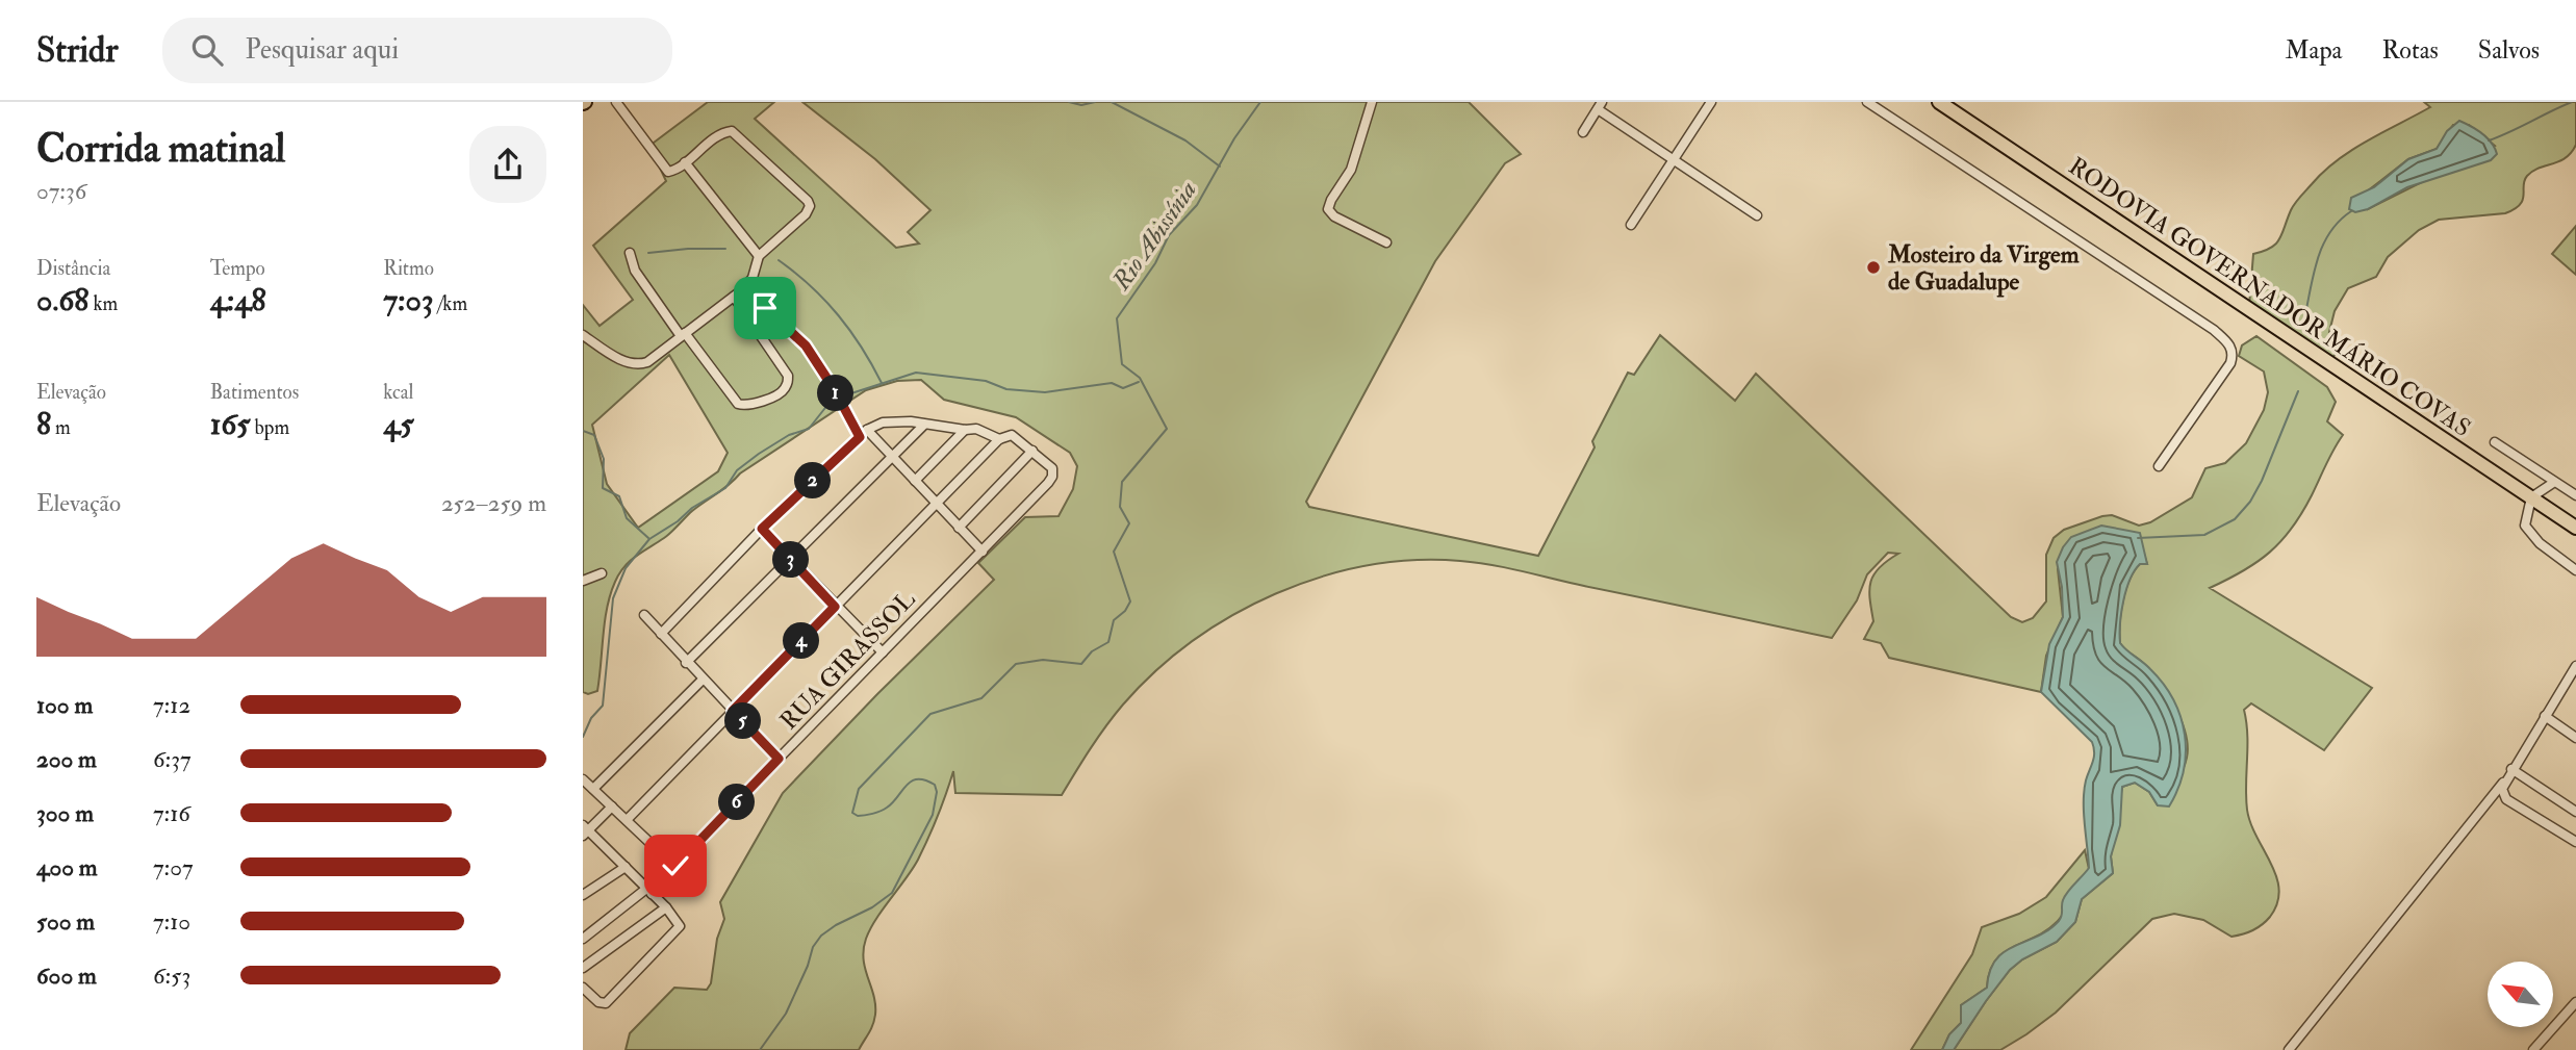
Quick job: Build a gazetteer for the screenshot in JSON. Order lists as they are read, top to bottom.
{
  "streets": {
    "highway": ["RODOVIA GOVERNADOR MÁRIO COVAS"],
    "street": ["RUA GIRASSOL"]
  },
  "water": ["Rio Abissínia"],
  "places": ["Mosteiro da Virgem de Guadalupe"],
  "north": "top left",
  "page": {
    "header": "Stridr",
    "search": "Pesquisar aqui",
    "nav": ["Mapa", "Rotas", "Salvos"],
    "heading": ["Corrida matinal", "07:36"],
    "stats": [
      ["Distância", "0.68 km"],
      ["Tempo", "4:48"],
      ["Ritmo", "7:03 /km"],
      ["Elevação", "8 m"],
      ["Batimentos", "165 bpm"],
      ["kcal", "45"]
    ],
    "pins": [
      "1",
      "2",
      "3",
      "4",
      "5",
      "6"
    ],
    "chart": ["Elevação", "252–259 m"],
    "list": [
      {
        "name": "100 m",
        "note": "7:12"
      },
      {
        "name": "200 m",
        "note": "6:37"
      },
      {
        "name": "300 m",
        "note": "7:16"
      },
      {
        "name": "400 m",
        "note": "7:07"
      },
      {
        "name": "500 m",
        "note": "7:10"
      },
      {
        "name": "600 m",
        "note": "6:53"
      }
    ]
  }
}
